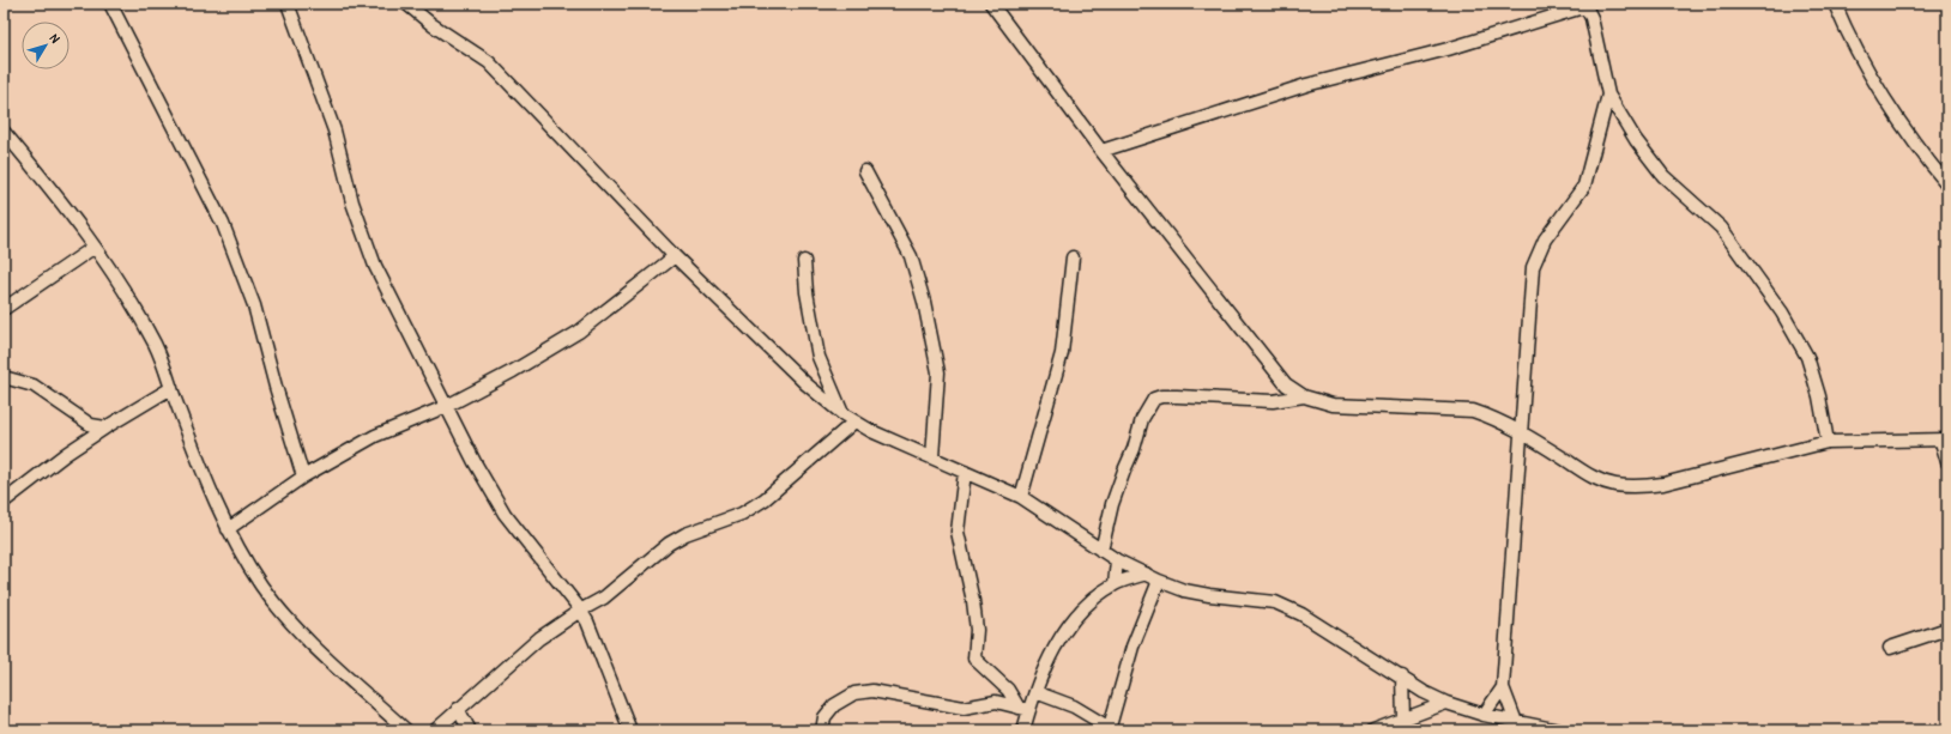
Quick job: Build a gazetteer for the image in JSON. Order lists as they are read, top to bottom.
{
  "north": "top right"
}
